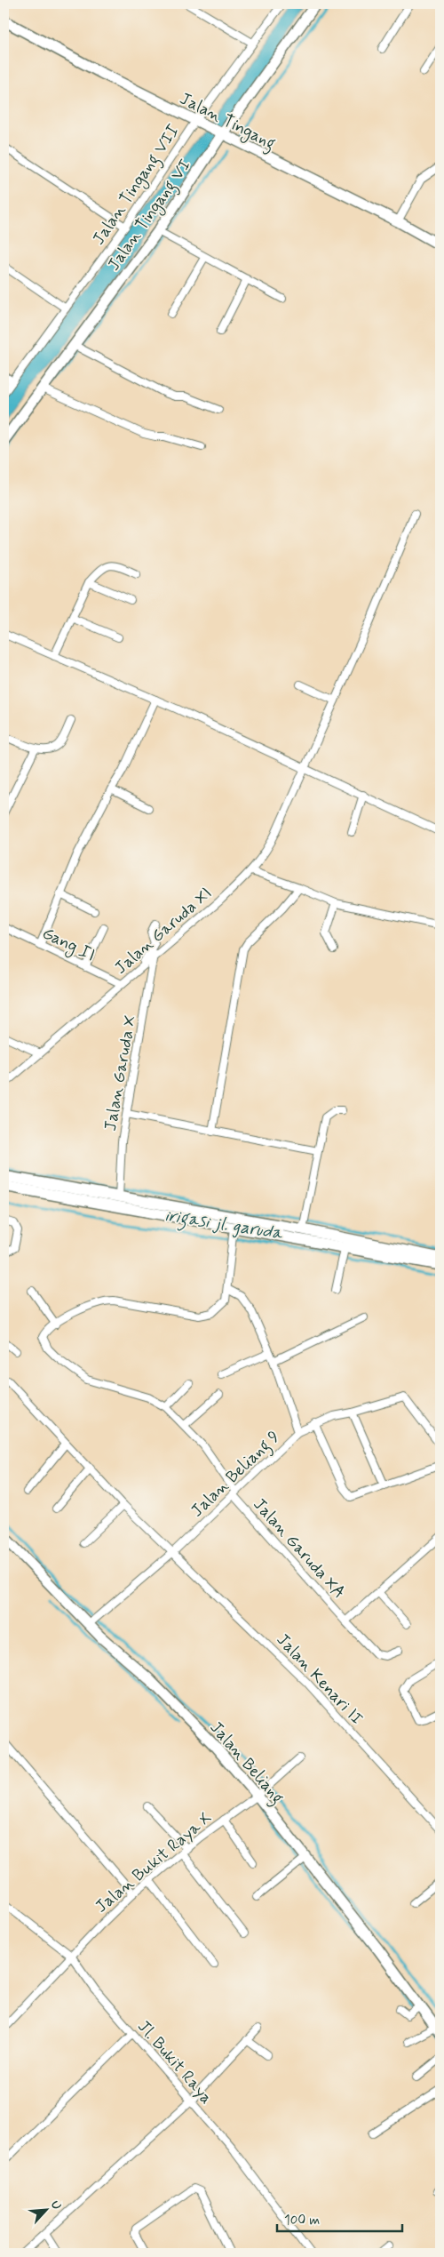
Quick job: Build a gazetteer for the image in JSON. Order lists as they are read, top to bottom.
{
  "streets": {
    "main road": ["Jalan Tingang", "Jalan Tingang VI", "Jalan Beliang"],
    "street": [
      "Jalan Tingang VII",
      "Jalan Garuda XI",
      "Gang II",
      "Jalan Garuda X",
      "Jalan Beliang 9",
      "Jalan Garuda XA",
      "Jalan Kenari II",
      "Jalan Bukit Raya X",
      "Jl. Bukit Raya"
    ]
  },
  "crossings": [
    ["Jalan Tingang", "Jalan Tingang VII"],
    ["Jalan Tingang", "Jalan Tingang VI"],
    ["Jalan Garuda XI", "Gang II"],
    ["Jalan Garuda XI", "Jalan Garuda X"],
    ["Jalan Beliang 9", "Jalan Garuda XA"],
    ["Jalan Beliang 9", "Jalan Kenari II"],
    ["Jalan Beliang 9", "Jalan Beliang"],
    ["Jalan Beliang", "Jalan Bukit Raya X"],
    ["Jalan Bukit Raya X", "Jl. Bukit Raya"]
  ],
  "water": ["irigasi jl. garuda"],
  "scale_bar": "100 m",
  "north": "top right"
}
